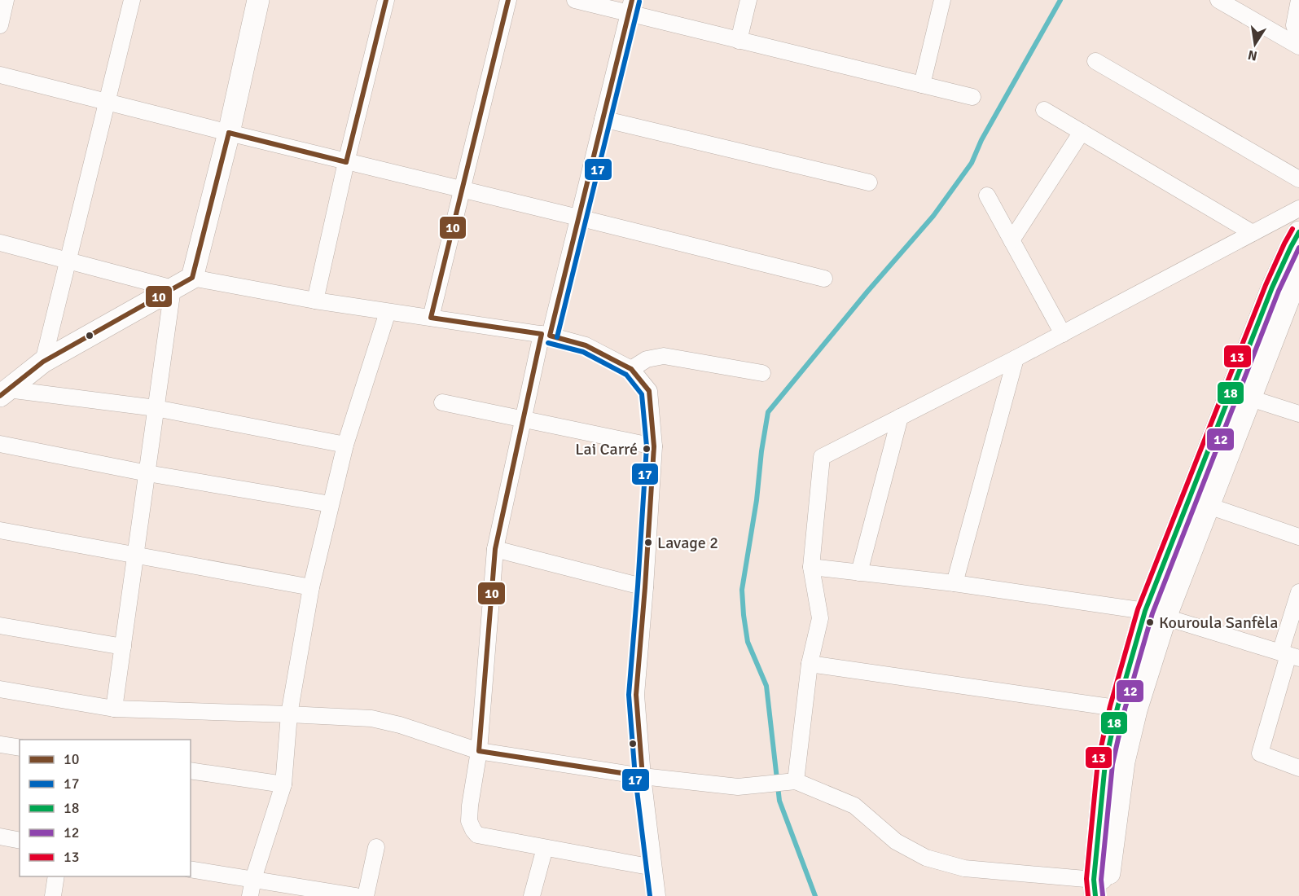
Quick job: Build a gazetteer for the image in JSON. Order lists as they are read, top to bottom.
{
  "places": ["Lai Carré", "Lavage 2", "Kouroula Sanfèla"],
  "lines": [
    "transit line 10",
    "transit line 17",
    "transit line 13",
    "transit line 18",
    "transit line 12"
  ],
  "legend": [
    "10",
    "17",
    "18",
    "12",
    "13"
  ],
  "north": "bottom"
}
